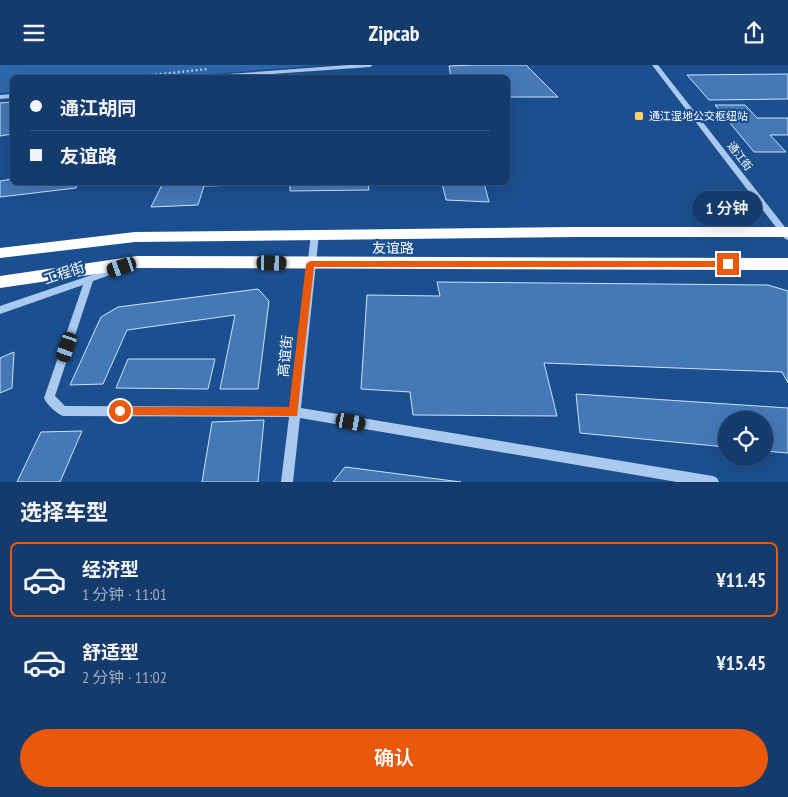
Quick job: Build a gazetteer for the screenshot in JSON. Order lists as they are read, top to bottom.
{
  "streets": {
    "highway": ["友谊路"],
    "street": ["通江街", "工程街", "高谊街"]
  },
  "crossings": [
    ["通江街", "友谊路"],
    ["友谊路", "工程街"],
    ["友谊路", "高谊街"]
  ],
  "places": {
    "transit": ["通江湿地公交枢纽站"]
  },
  "page": {
    "header": "Zipcab",
    "banner": ["通江胡同", "友谊路"],
    "bubble": "1 分钟",
    "heading": "选择车型",
    "list": [
      {
        "name": "经济型",
        "note": "1 分钟 · 11:01",
        "value": "¥11.45"
      },
      {
        "name": "舒适型",
        "note": "2 分钟 · 11:02",
        "value": "¥15.45"
      }
    ],
    "buttons": "确认"
  }
}
